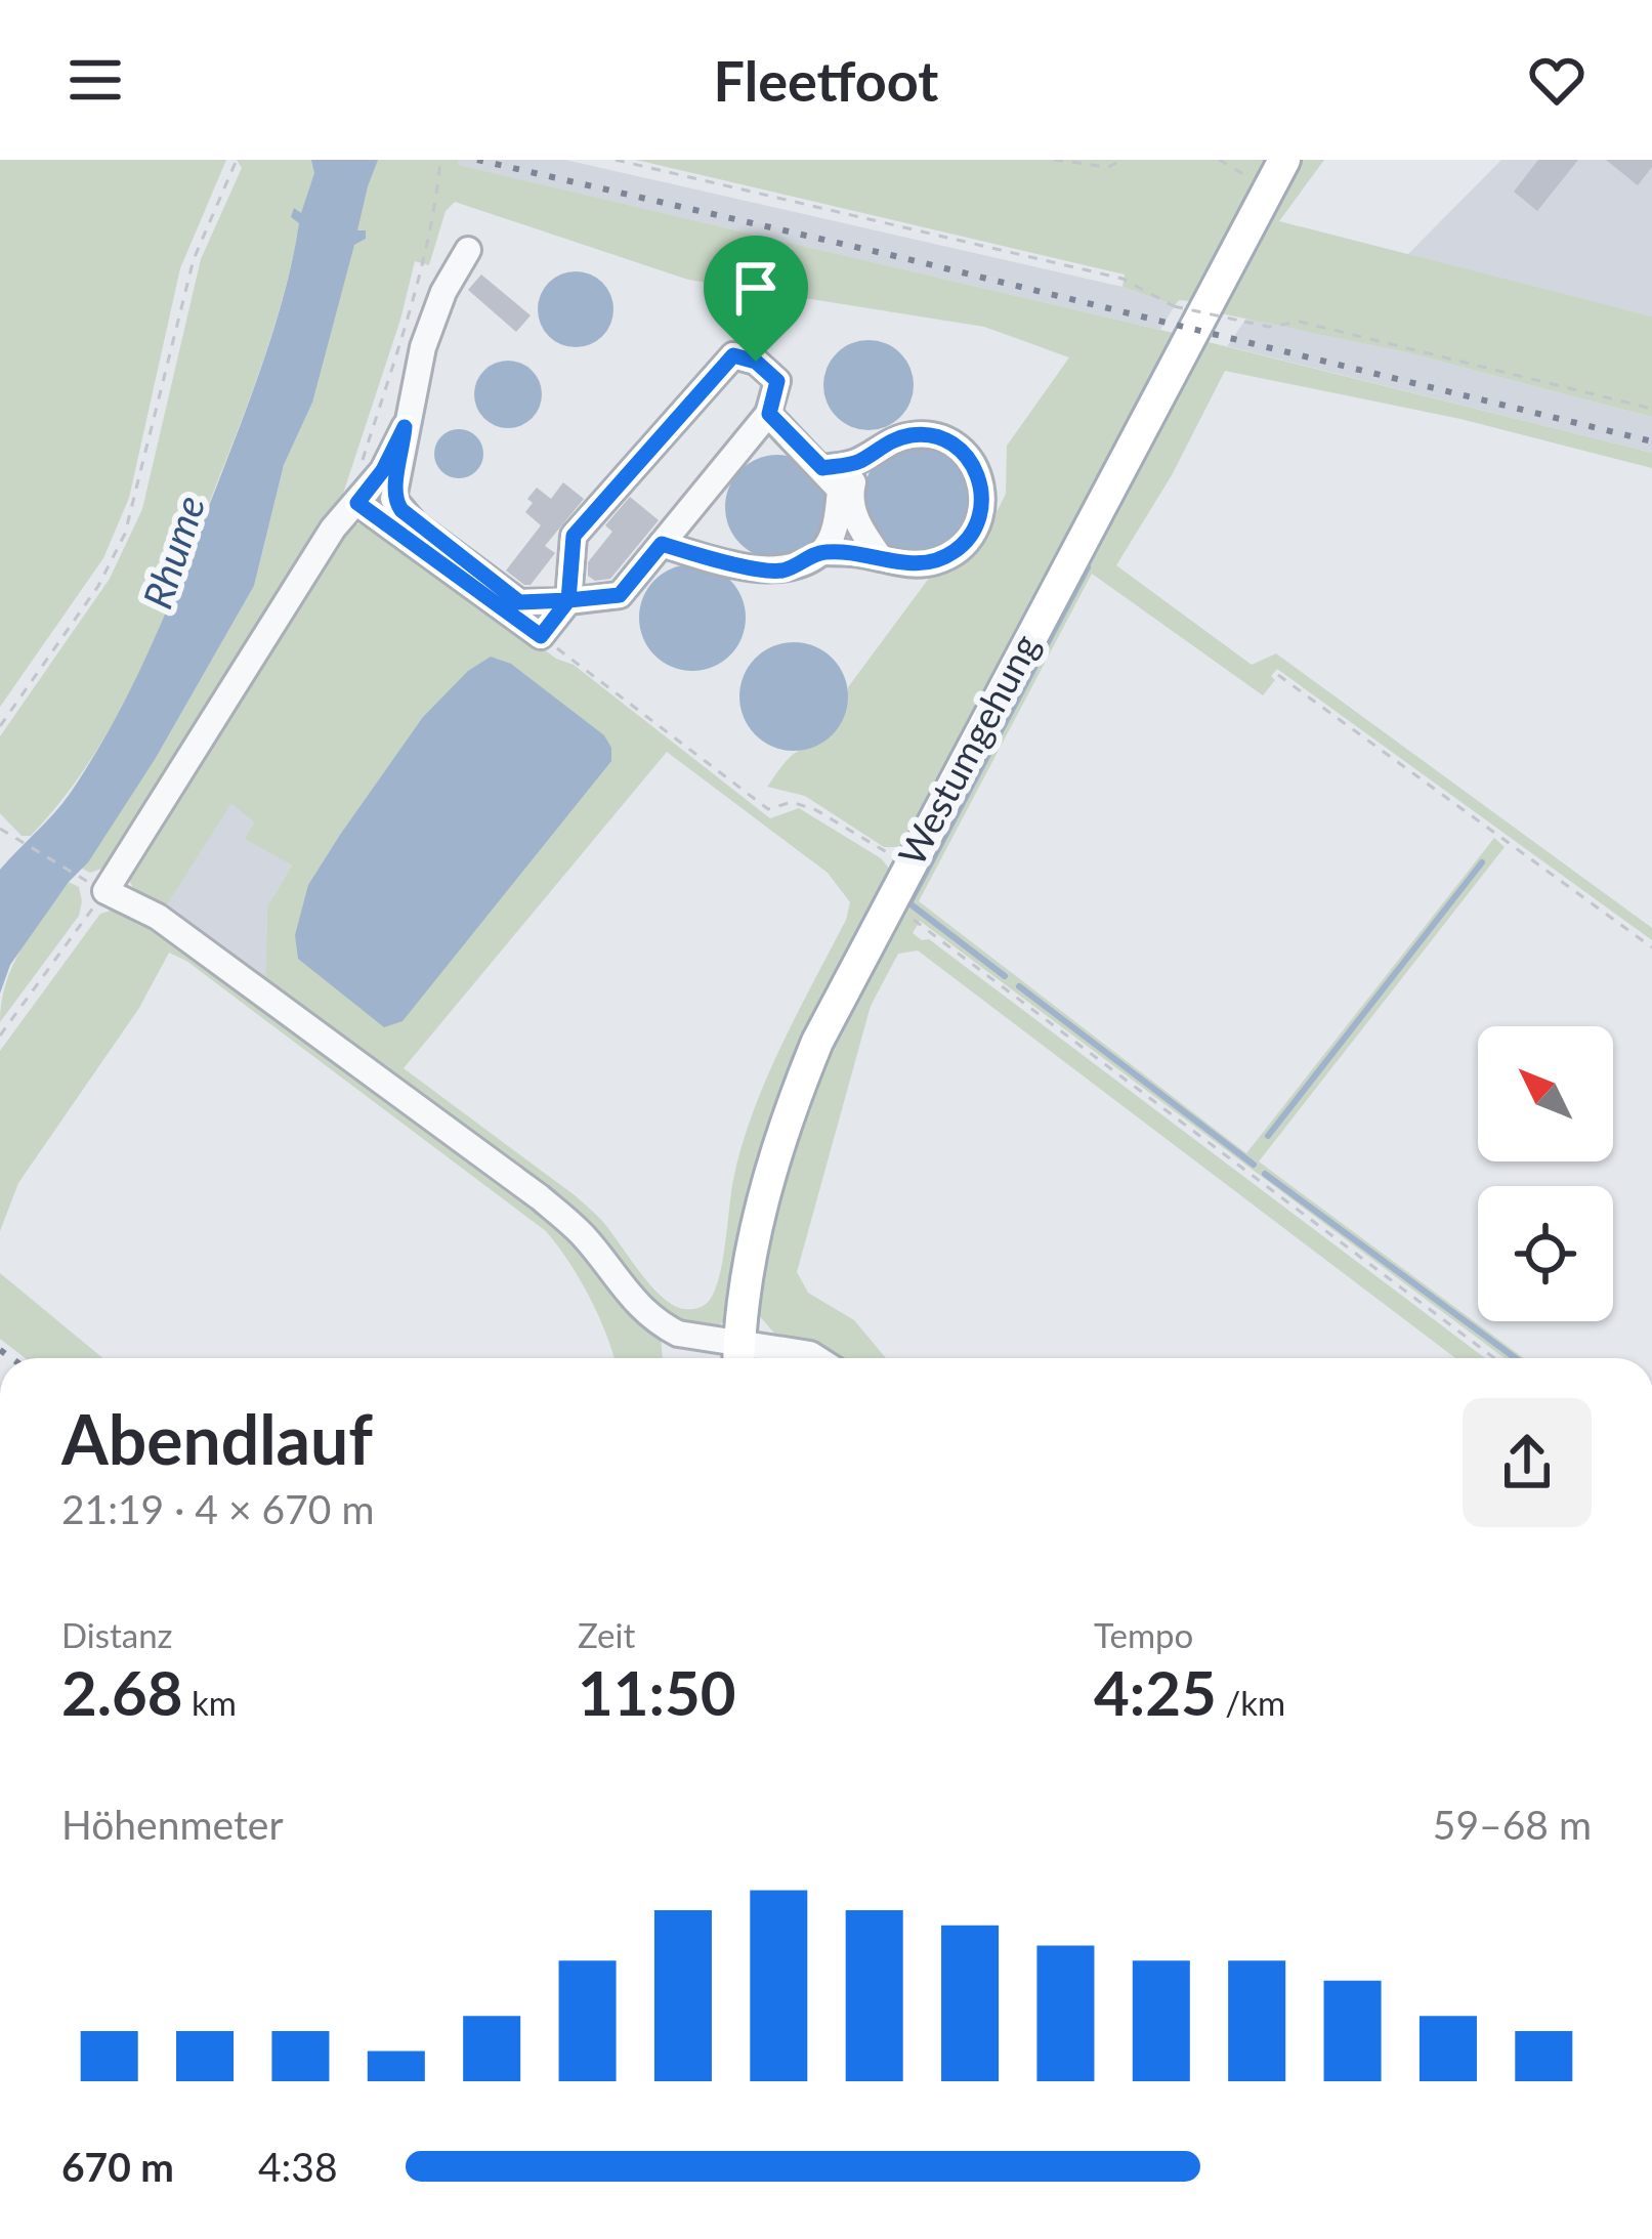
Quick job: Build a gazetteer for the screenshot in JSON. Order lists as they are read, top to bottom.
{
  "streets": {
    "main road": ["Westumgehung"]
  },
  "water": ["Rhume"],
  "north": "top left",
  "page": {
    "header": "Fleetfoot",
    "heading": ["Abendlauf", "21:19 · 4 × 670 m"],
    "stats": [
      ["Distanz", "2.68 km"],
      ["Zeit", "11:50"],
      ["Tempo", "4:25 /km"]
    ],
    "chart": ["Höhenmeter", "59–68 m"],
    "list": [
      {
        "name": "670 m",
        "note": "4:38"
      }
    ]
  }
}
